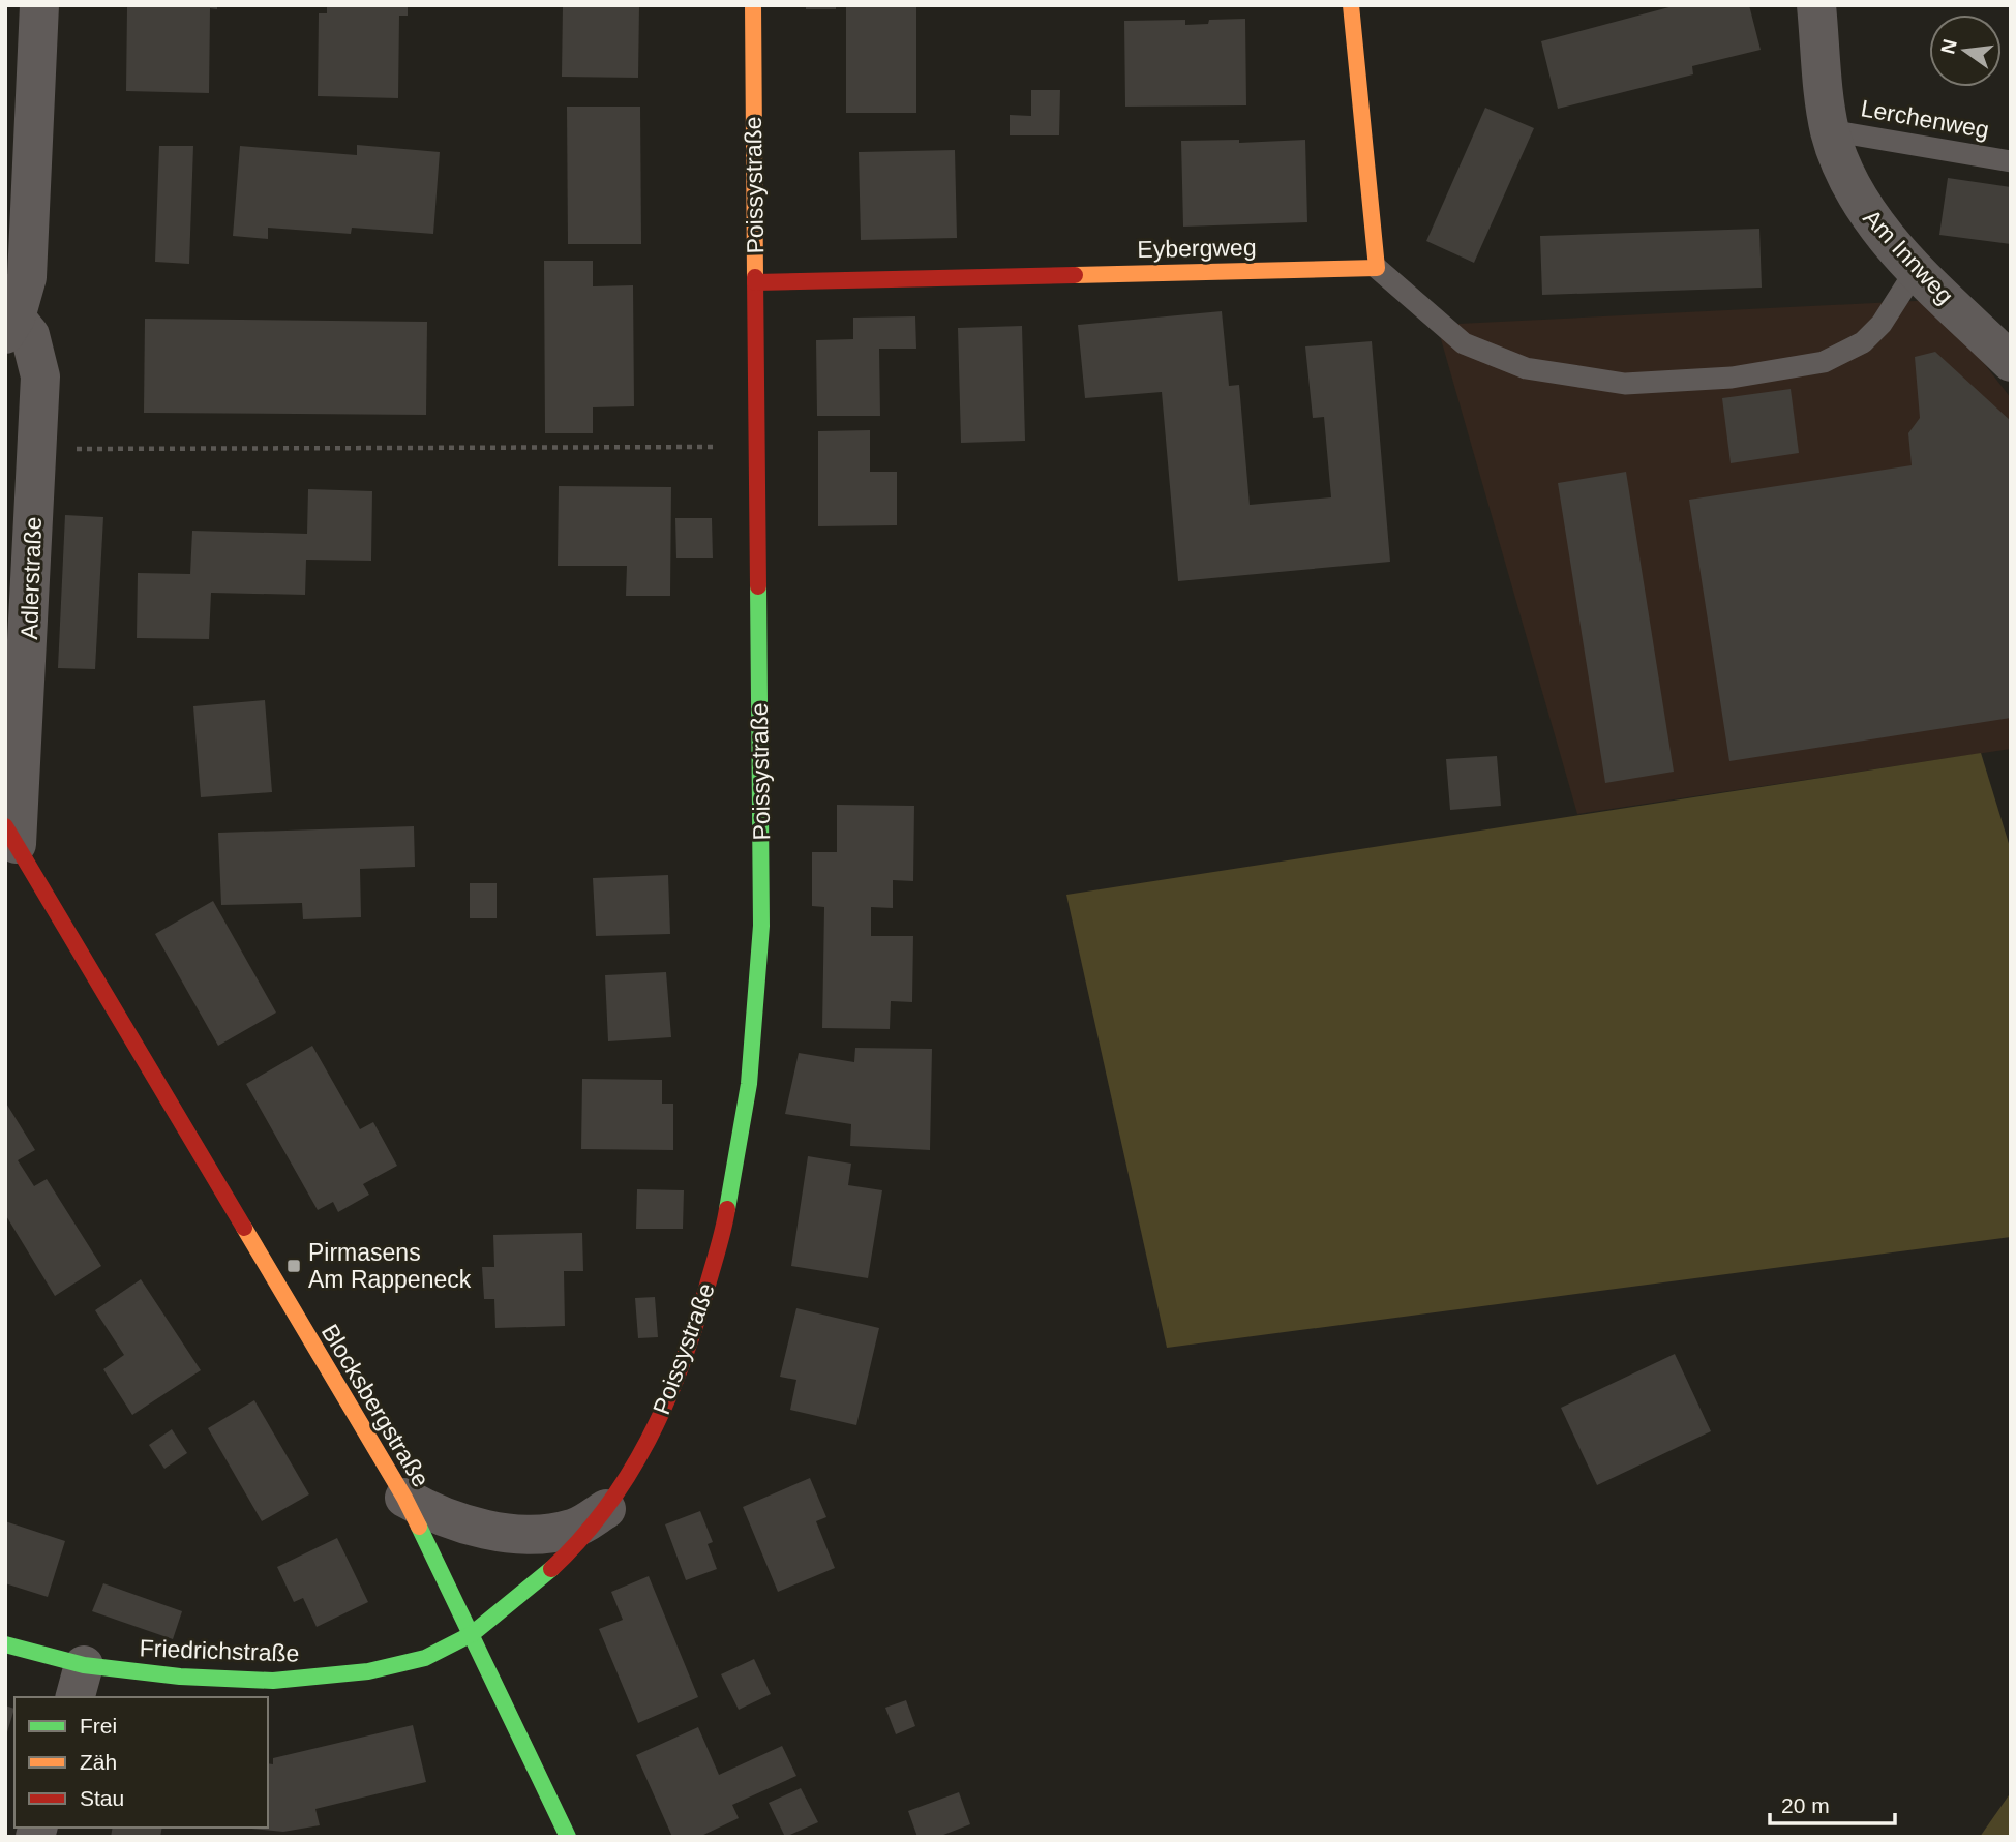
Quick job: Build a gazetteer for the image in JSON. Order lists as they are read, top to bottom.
{
  "streets": {
    "street": [
      "Poissystraße",
      "Eybergweg",
      "Am Innweg",
      "Adlerstraße",
      "Blocksbergstraße",
      "Friedrichstraße"
    ],
    "lane": ["Lerchenweg"]
  },
  "crossings": [
    ["Lerchenweg", "Am Innweg"],
    ["Poissystraße", "Eybergweg"],
    ["Poissystraße", "Blocksbergstraße"],
    ["Poissystraße", "Friedrichstraße"],
    ["Adlerstraße", "Blocksbergstraße"],
    ["Blocksbergstraße", "Friedrichstraße"]
  ],
  "places": {
    "transit": ["Pirmasens Am Rappeneck"]
  },
  "legend": ["Frei", "Zäh", "Stau"],
  "scale_bar": "20 m",
  "north": "left"
}
